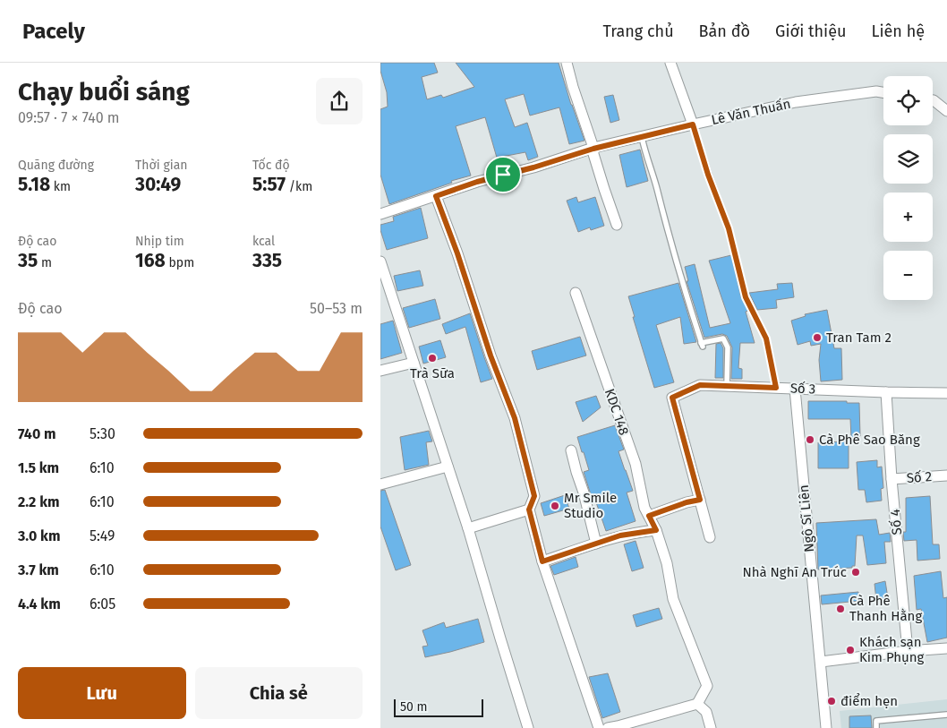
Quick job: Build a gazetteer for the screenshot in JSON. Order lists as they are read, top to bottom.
{
  "streets": {
    "street": [
      "Lê Văn Thuấn",
      "Số 3",
      "KDC 148",
      "Số 2",
      "Ngô Sĩ Liên",
      "Số 4"
    ]
  },
  "crossings": [
    ["Số 3", "Ngô Sĩ Liên"],
    ["Số 3", "Số 4"],
    ["Số 2", "Số 4"]
  ],
  "places": [
    "Tran Tam 2",
    "Trà Sữa",
    "Cà Phê Sao Băng",
    "Mr Smile Studio",
    "Nhà Nghĩ An Trúc",
    "Cà Phê Thanh Hằng",
    "Khách sạn Kim Phụng",
    "điểm hẹn"
  ],
  "scale_bar": "50 m",
  "page": {
    "header": "Pacely",
    "nav": [
      "Trang chủ",
      "Bản đồ",
      "Giới thiệu",
      "Liên hệ"
    ],
    "heading": ["Chạy buổi sáng", "09:57 · 7 × 740 m"],
    "map_buttons": ["+", "−"],
    "stats": [
      ["Quãng đường", "5.18 km"],
      ["Thời gian", "30:49"],
      ["Tốc độ", "5:57 /km"],
      ["Độ cao", "35 m"],
      ["Nhịp tim", "168 bpm"],
      ["kcal", "335"]
    ],
    "chart": ["Độ cao", "50–53 m"],
    "list": [
      {
        "name": "740 m",
        "note": "5:30"
      },
      {
        "name": "1.5 km",
        "note": "6:10"
      },
      {
        "name": "2.2 km",
        "note": "6:10"
      },
      {
        "name": "3.0 km",
        "note": "5:49"
      },
      {
        "name": "3.7 km",
        "note": "6:10"
      },
      {
        "name": "4.4 km",
        "note": "6:05"
      }
    ],
    "buttons": ["Lưu", "Chia sẻ"],
    "scale": "50 m"
  }
}
